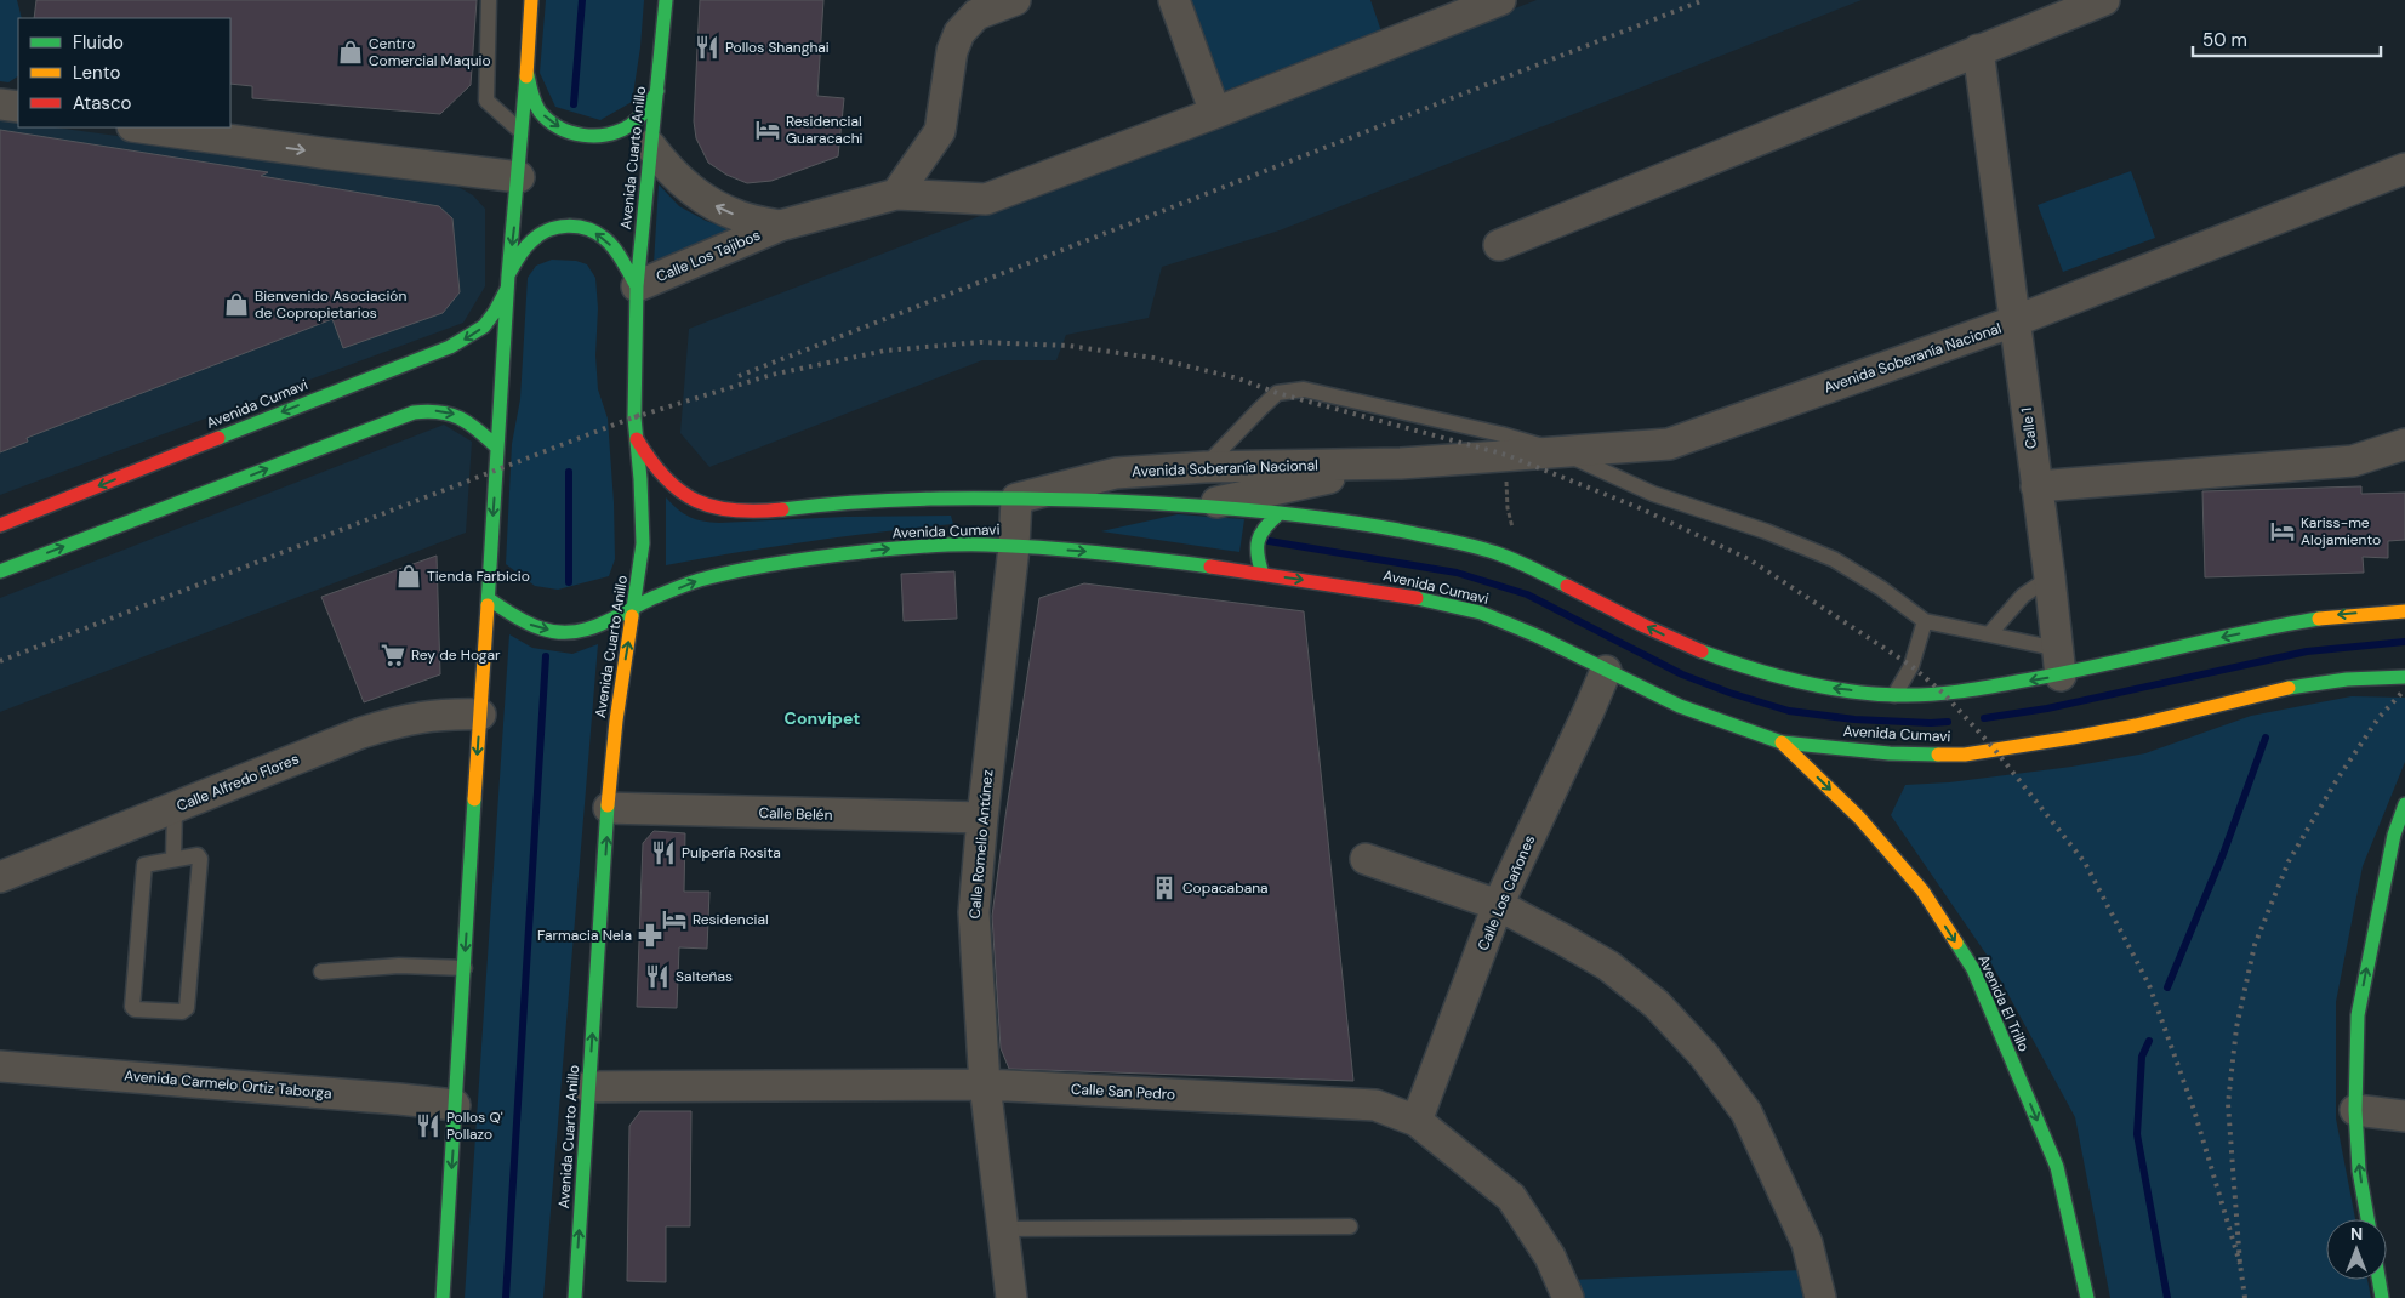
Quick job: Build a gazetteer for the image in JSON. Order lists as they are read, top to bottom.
{
  "streets": {
    "main road": ["Avenida Cuarto Anillo", "Avenida Cumavi", "Avenida El Trillo"],
    "street": [
      "Calle Los Tajibos",
      "Avenida Soberanía Nacional",
      "Calle 1",
      "Calle Alfredo Flores",
      "Calle Belén",
      "Calle Romelio Antúnez",
      "Calle Los Cañones",
      "Avenida Carmelo Ortiz Taborga",
      "Calle San Pedro"
    ]
  },
  "crossings": [
    ["Avenida Cuarto Anillo", "Calle Los Tajibos"],
    ["Avenida Cuarto Anillo", "Avenida Cumavi"],
    ["Avenida Cuarto Anillo", "Calle Belén"],
    ["Avenida Cuarto Anillo", "Calle San Pedro"],
    ["Calle Los Tajibos", "Avenida Cumavi"],
    ["Avenida Soberanía Nacional", "Avenida Cumavi"],
    ["Avenida Soberanía Nacional", "Calle 1"],
    ["Avenida Soberanía Nacional", "Calle Romelio Antúnez"],
    ["Avenida Cumavi", "Calle 1"],
    ["Avenida Cumavi", "Calle Romelio Antúnez"],
    ["Avenida Cumavi", "Calle Los Cañones"],
    ["Avenida Cumavi", "Avenida El Trillo"],
    ["Calle Belén", "Calle Romelio Antúnez"],
    ["Calle Romelio Antúnez", "Calle San Pedro"],
    ["Calle Los Cañones", "Calle San Pedro"]
  ],
  "one_way": ["Avenida Cuarto Anillo", "Avenida El Trillo"],
  "districts": ["Convipet"],
  "places": {
    "restaurant": [
      "Pollos Shanghai",
      "Pulpería Rosita",
      "Salteñas",
      "Pollos Q' Pollazo"
    ],
    "shop": ["Centro Comercial Maquio", "Bienvenido Asociación de Copropietarios", "Tienda Farbicio"],
    "hotel": ["Residencial Guaracachi", "Kariss-me Alojamiento", "Residencial"],
    "supermarket": ["Rey de Hogar"],
    "building": ["Copacabana"],
    "pharmacy": ["Farmacia Nela"]
  },
  "legend": ["Fluido", "Lento", "Atasco"],
  "scale_bar": "50 m",
  "north": "top"
}
